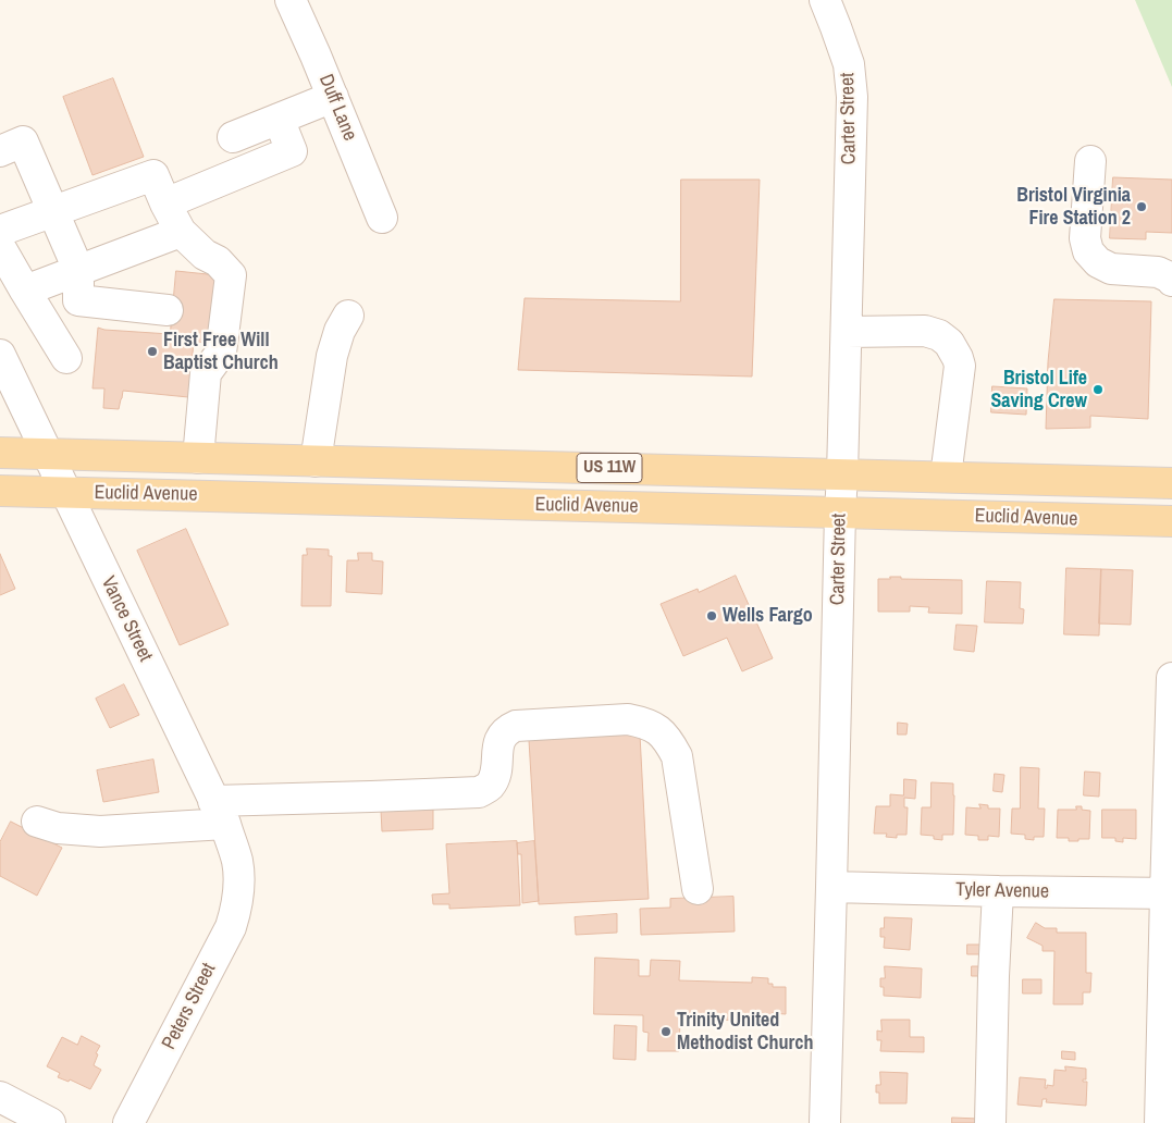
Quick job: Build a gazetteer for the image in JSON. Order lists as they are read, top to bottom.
{
  "streets": {
    "main road": ["US 11W", "Euclid Avenue"],
    "street": [
      "Duff Lane",
      "Carter Street",
      "Vance Street",
      "Tyler Avenue",
      "Peters Street"
    ]
  },
  "crossings": [
    ["Carter Street", "Euclid Avenue"],
    ["Carter Street", "Tyler Avenue"],
    ["Euclid Avenue", "Vance Street"],
    ["Vance Street", "Peters Street"]
  ],
  "places": [
    "Bristol Virginia Fire Station 2",
    "First Free Will Baptist Church",
    "Bristol Life Saving Crew",
    "Wells Fargo",
    "Trinity United Methodist Church"
  ]
}
